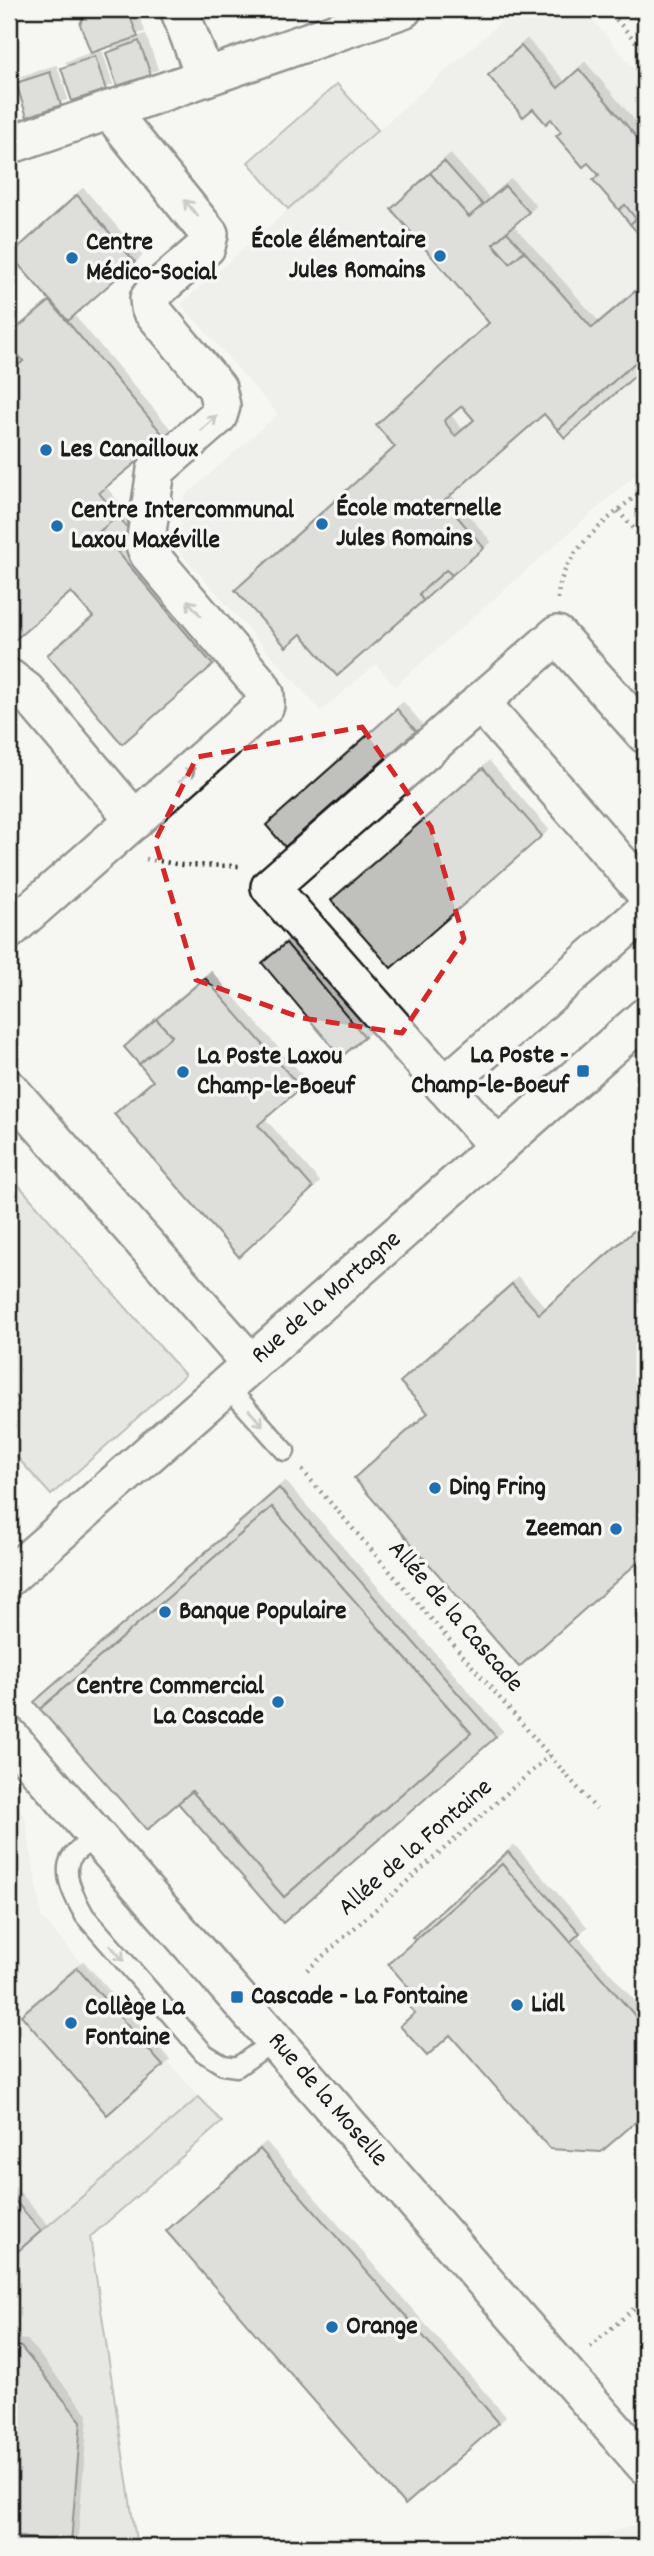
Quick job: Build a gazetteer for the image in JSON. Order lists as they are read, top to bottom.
{
  "streets": {
    "street": ["Rue de la Mortagne", "Rue de la Moselle"],
    "path": ["Allée de la Cascade", "Allée de la Fontaine"]
  },
  "crossings": [
    ["Allée de la Cascade", "Allée de la Fontaine"]
  ],
  "places": {
    "other": [
      "École élémentaire Jules Romains",
      "Centre Médico-Social",
      "Les Canailloux",
      "École maternelle Jules Romains",
      "Centre Intercommunal Laxou Maxéville",
      "La Poste Laxou Champ-le-Boeuf",
      "Ding Fring",
      "Zeeman",
      "Banque Populaire",
      "Centre Commercial La Cascade",
      "Lidl",
      "Collège La Fontaine",
      "Orange"
    ],
    "transit": ["La Poste - Champ-le-Boeuf", "Cascade - La Fontaine"]
  }
}
